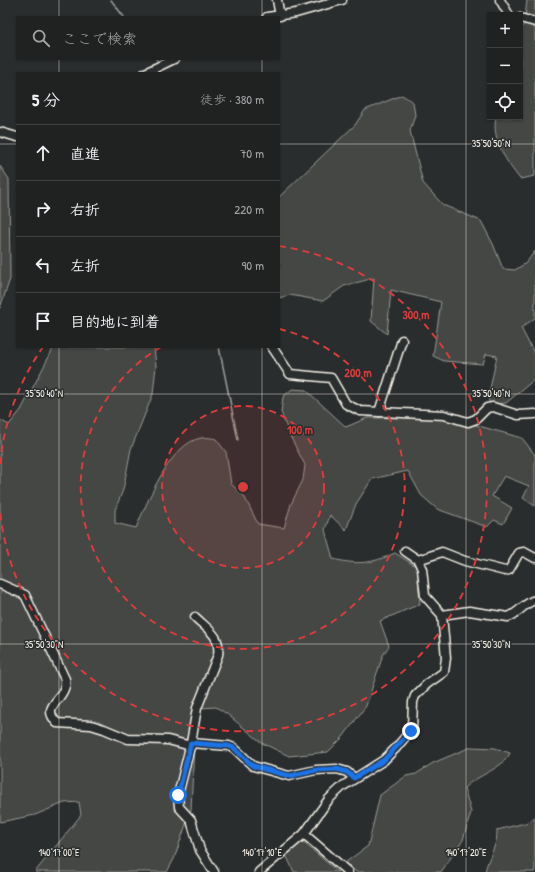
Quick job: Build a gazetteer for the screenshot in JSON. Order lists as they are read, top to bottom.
{
  "page": {
    "map_buttons": ["+", "−"],
    "search": "ここで検索",
    "heading": ["5 分", "徒歩 · 380 m"],
    "list": [
      ["直進", "70 m"],
      ["右折", "220 m"],
      ["左折", "90 m"],
      "目的地に到着"
    ]
  },
  "coordinates": [
    "35°50'50\"N",
    "35°50'40\"N",
    "35°50'30\"N",
    "140°17'00\"E",
    "140°17'10\"E",
    "140°17'20\"E"
  ],
  "rings": ["300 m", "200 m", "100 m"]
}
